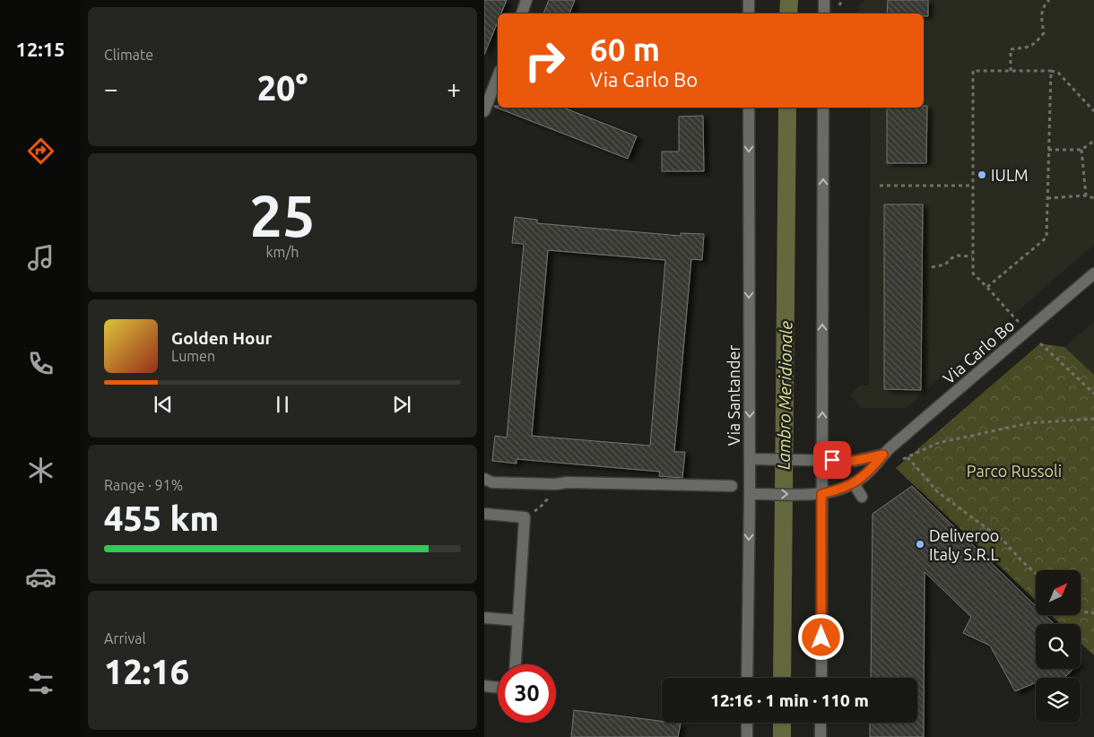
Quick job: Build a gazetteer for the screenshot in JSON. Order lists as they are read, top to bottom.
{
  "streets": {
    "street": ["Via Carlo Bo", "Via Santander"]
  },
  "crossings": [
    ["Via Carlo Bo", "Via Santander"]
  ],
  "water": ["Lambro Meridionale"],
  "parks": ["Parco Russoli"],
  "places": ["IULM", "Deliveroo Italy S.R.L"],
  "north": "top right",
  "page": {
    "tabs": "12:15",
    "tile": [
      "Climate",
      ["25", "km/h"],
      ["Range · 91%", "455 km"],
      ["Arrival", "12:16"]
    ],
    "turn": ["60 m", "Via Carlo Bo"],
    "heat": ["−", "20°", "+"],
    "song": ["Golden Hour", "Lumen"],
    "limit": "30",
    "trip": "12:16 · 1 min · 110 m"
  }
}
